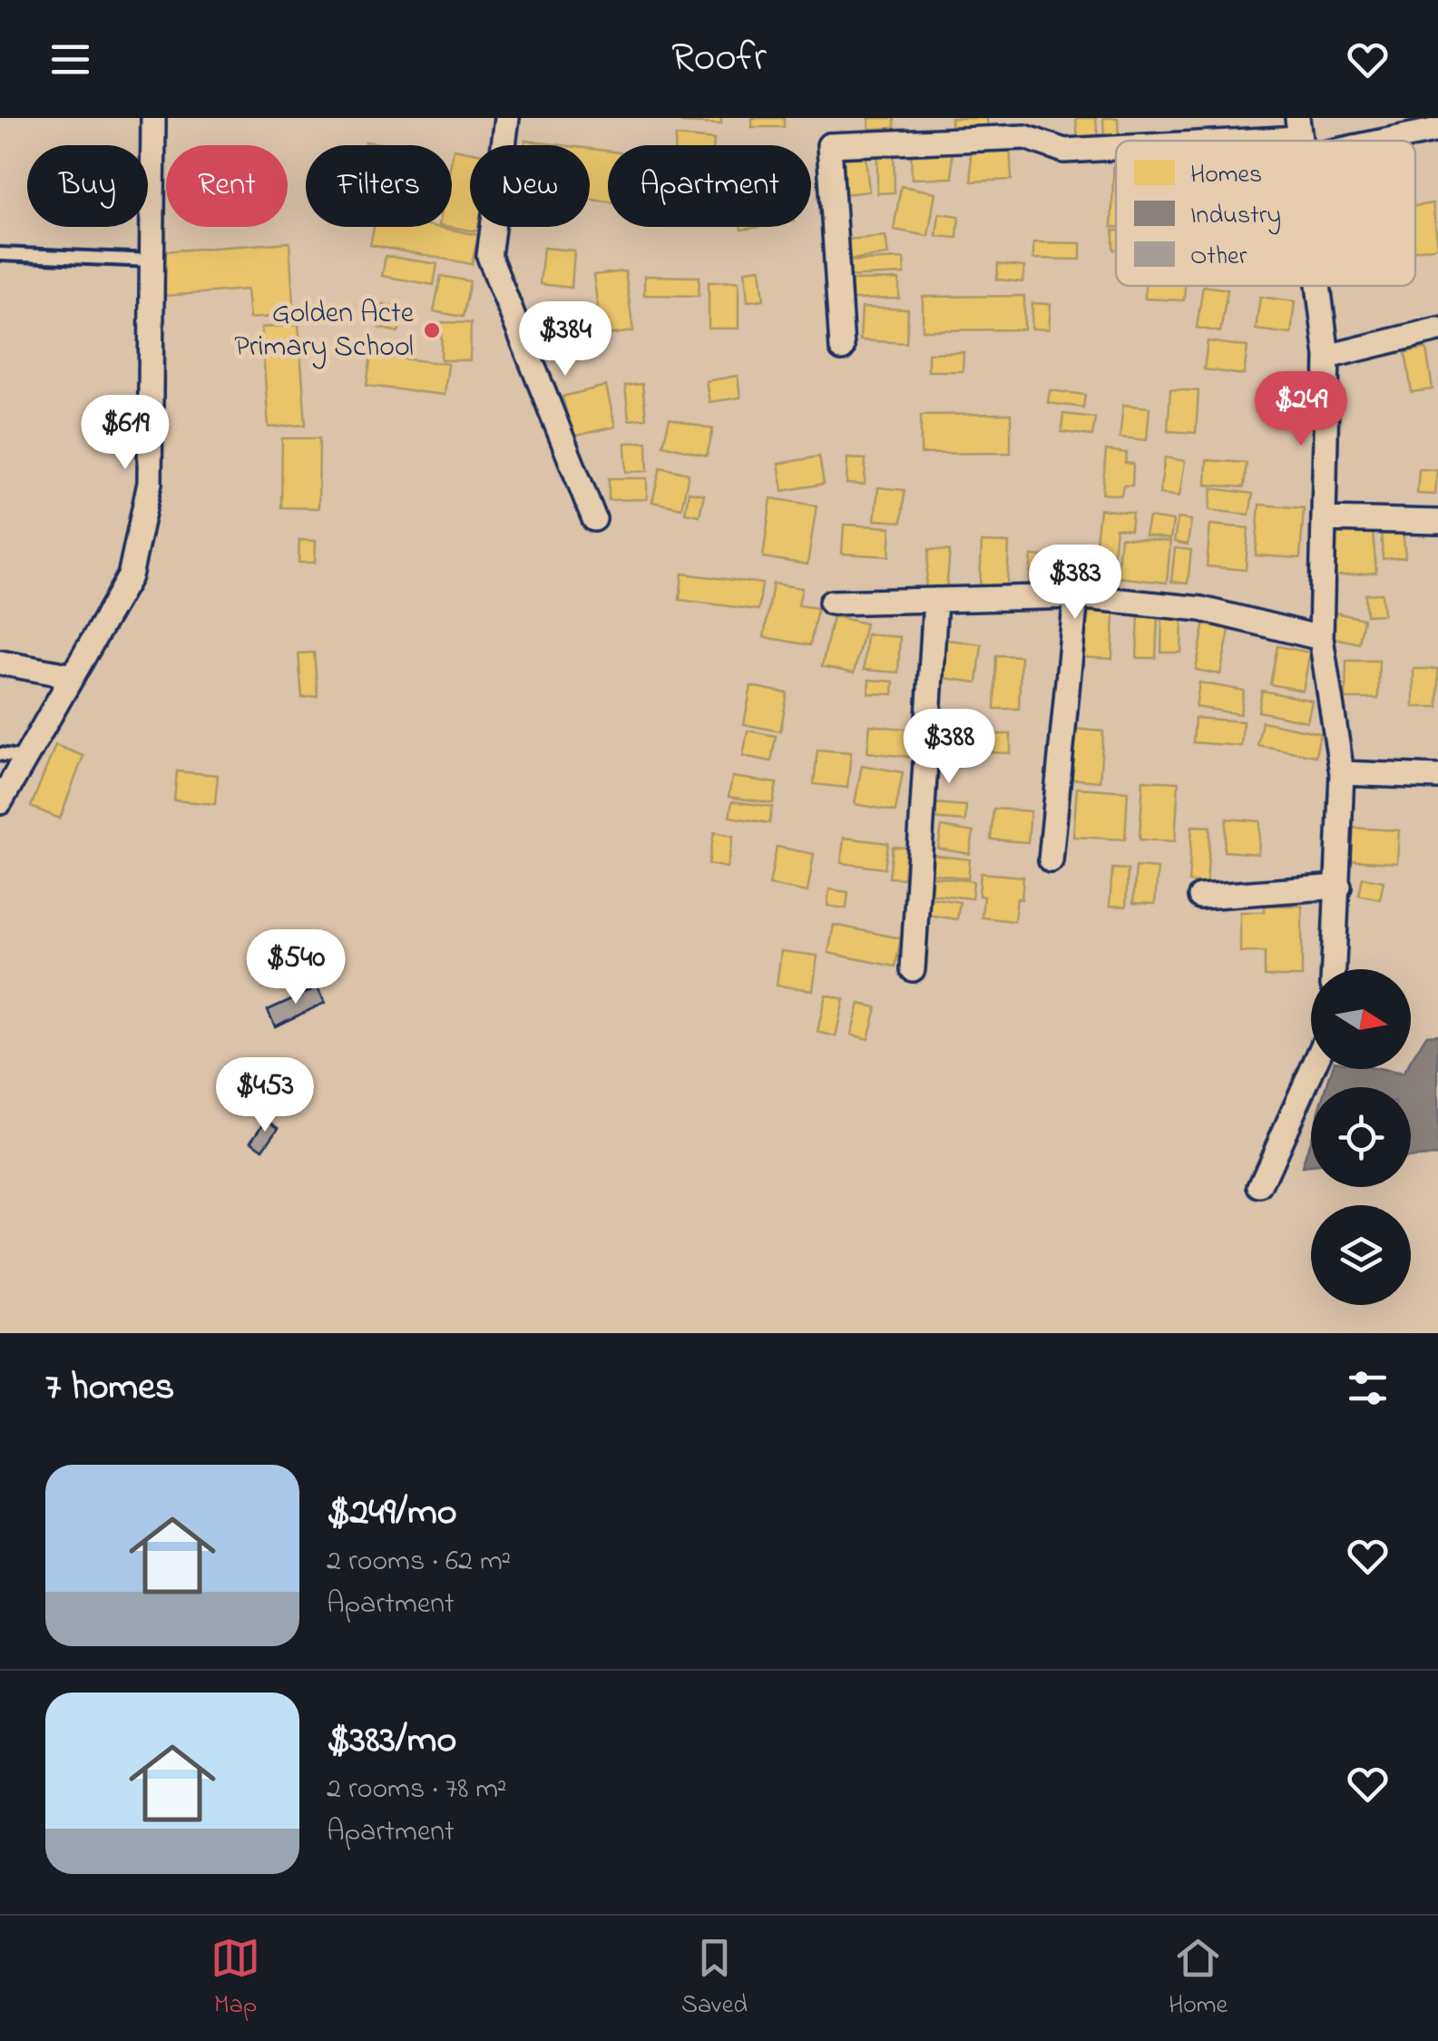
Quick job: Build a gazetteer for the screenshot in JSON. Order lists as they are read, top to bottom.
{
  "places": ["Golden Acte Primary School"],
  "legend": ["Homes", "Industry", "Other"],
  "north": "right",
  "page": {
    "header": "Roofr",
    "chip": [
      "Buy",
      "Rent",
      "Filters",
      "New",
      "Apartment"
    ],
    "price": [
      "$384",
      "$249",
      "$619",
      "$383",
      "$388",
      "$540",
      "$453"
    ],
    "heading": "7 homes",
    "list": [
      {
        "name": "$249/mo",
        "note": "2 rooms · 62 m² · Apartment"
      },
      {
        "name": "$383/mo",
        "note": "2 rooms · 78 m² · Apartment"
      }
    ],
    "tabs": ["Map", "Saved", "Home"]
  }
}
